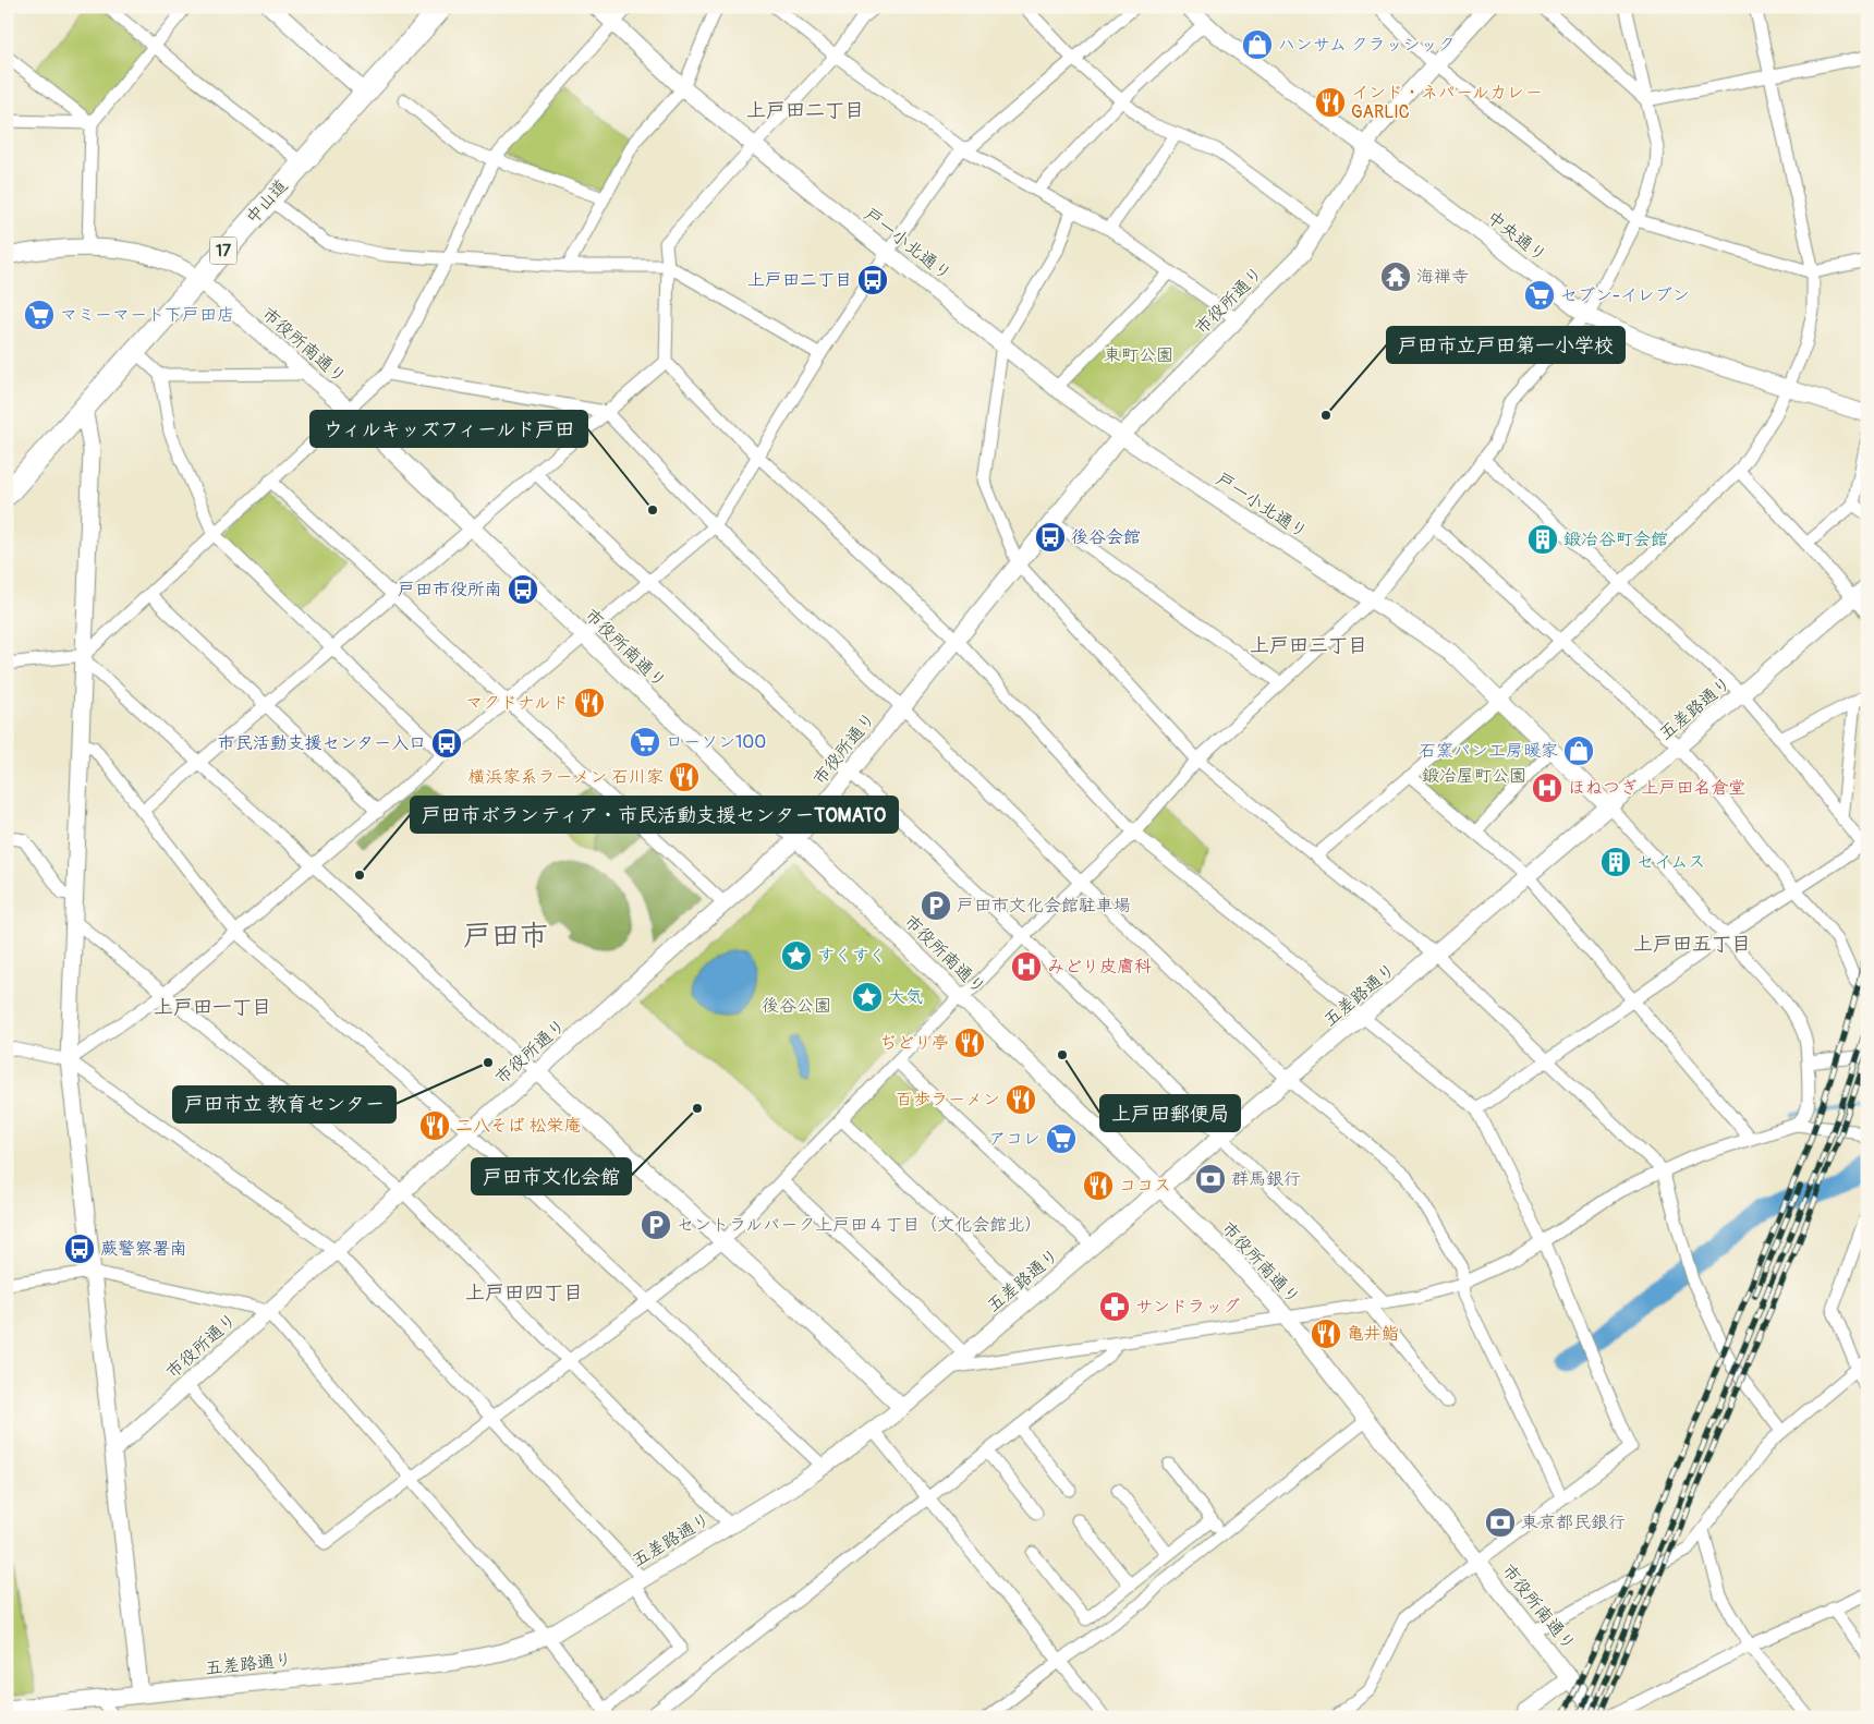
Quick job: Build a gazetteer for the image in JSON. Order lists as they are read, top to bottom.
{
  "streets": {
    "highway": ["中山道", "17"],
    "street": [
      "中央通り",
      "戸一小北通り",
      "市役所通り",
      "市役所南通り",
      "五差路通り"
    ]
  },
  "crossings": [
    ["中山道", "市役所南通り"],
    ["中央通り", "市役所通り"],
    ["戸一小北通り", "市役所通り"],
    ["戸一小北通り", "五差路通り"],
    ["市役所通り", "市役所南通り"],
    ["市役所南通り", "五差路通り"]
  ],
  "districts": [
    "上戸田二丁目",
    "上戸田三丁目",
    "戸田市",
    "上戸田五丁目",
    "上戸田一丁目",
    "上戸田四丁目"
  ],
  "parks": ["東町公園", "鍛冶屋町公園", "後谷公園"],
  "places": {
    "shop": ["ハンサム クラッシック", "石窯パン工房暖家"],
    "restaurant": [
      "インド・ネパールカレー GARLIC",
      "マクドナルド",
      "横浜家系ラーメン 石川家",
      "ぢどり亭",
      "百歩ラーメン",
      "二八そば 松栄庵",
      "ココス",
      "亀井鮨"
    ],
    "temple": ["海禅寺"],
    "bus stop": [
      "上戸田二丁目",
      "後谷会館",
      "戸田市役所南",
      "市民活動支援センター入口",
      "蕨警察署南"
    ],
    "supermarket": [
      "セブン-イレブン",
      "マミーマート下戸田店",
      "ローソン100",
      "アコレ"
    ],
    "other": [
      "戸田市立戸田第一小学校",
      "ウィルキッズフィールド戸田",
      "戸田市ボランティア・市民活動支援センターTOMATO",
      "上戸田郵便局",
      "戸田市立 教育センター",
      "戸田市文化会館"
    ],
    "building": ["鍛冶谷町会館", "セイムス"],
    "hospital": ["ほねつぎ 上戸田名倉堂", "みどり皮膚科"],
    "parking": ["戸田市文化会館駐車場", "セントラルパーク上戸田４丁目（文化会館北）"],
    "place": ["すくすく", "大気"],
    "bank": ["群馬銀行", "東京都民銀行"],
    "pharmacy": ["サンドラッグ"]
  }
}
